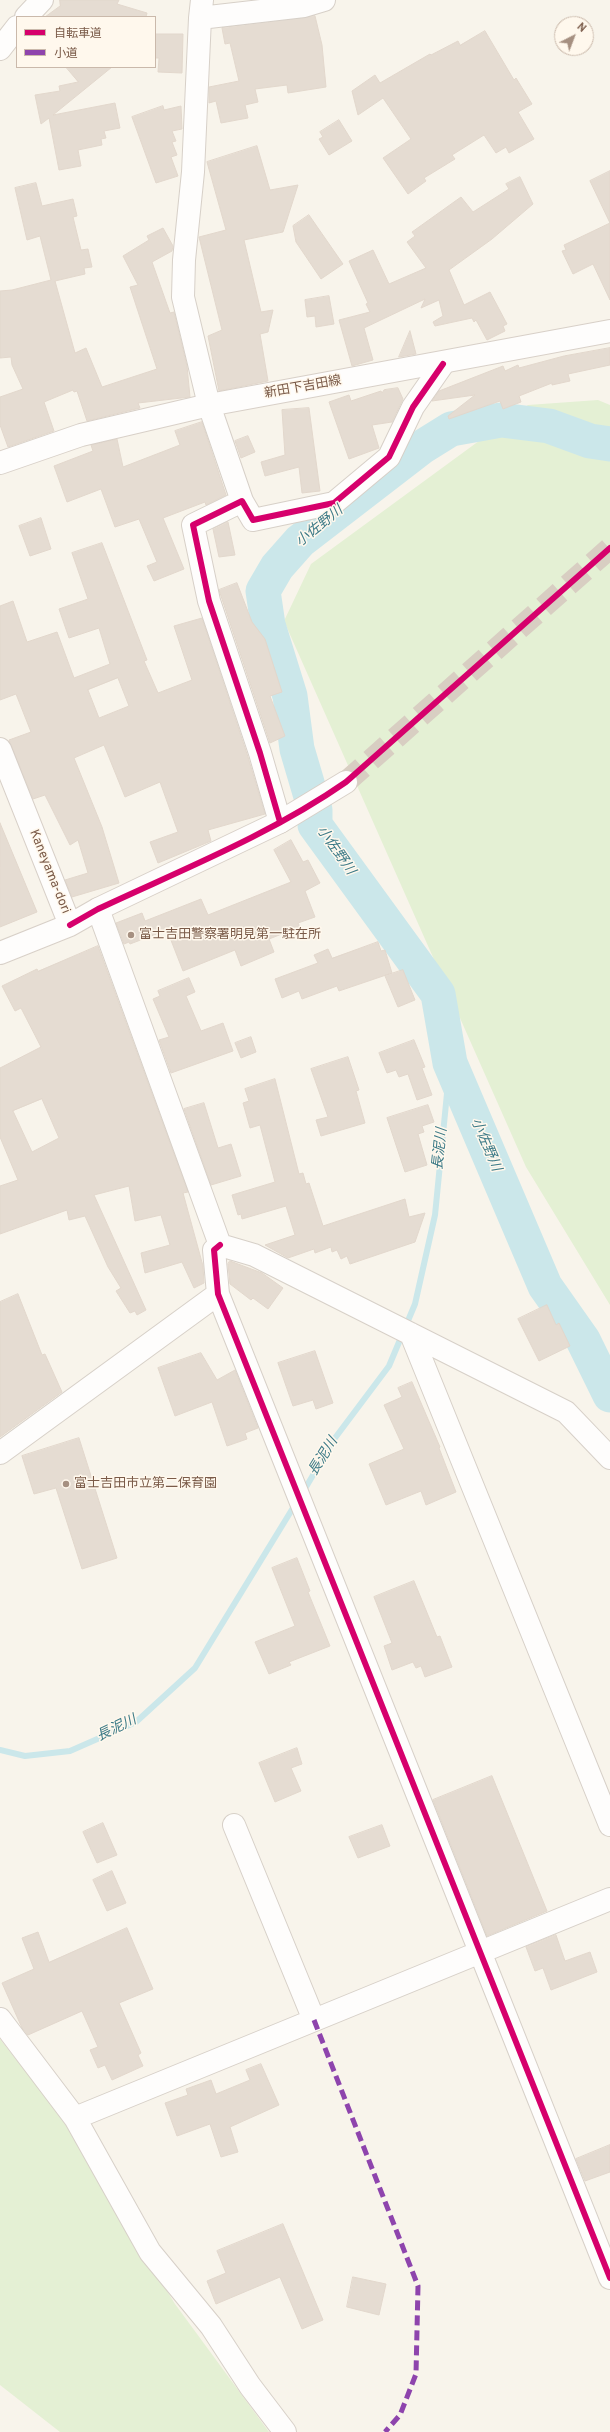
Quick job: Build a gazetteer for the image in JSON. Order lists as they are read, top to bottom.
{
  "streets": {
    "street": ["新田下吉田線", "Kaneyama-dori"]
  },
  "water": ["小佐野川", "長泥川"],
  "places": ["富士吉田警察署明見第一駐在所", "富士吉田市立第二保育園"],
  "legend": ["自転車道", "小道"],
  "north": "top right"
}
